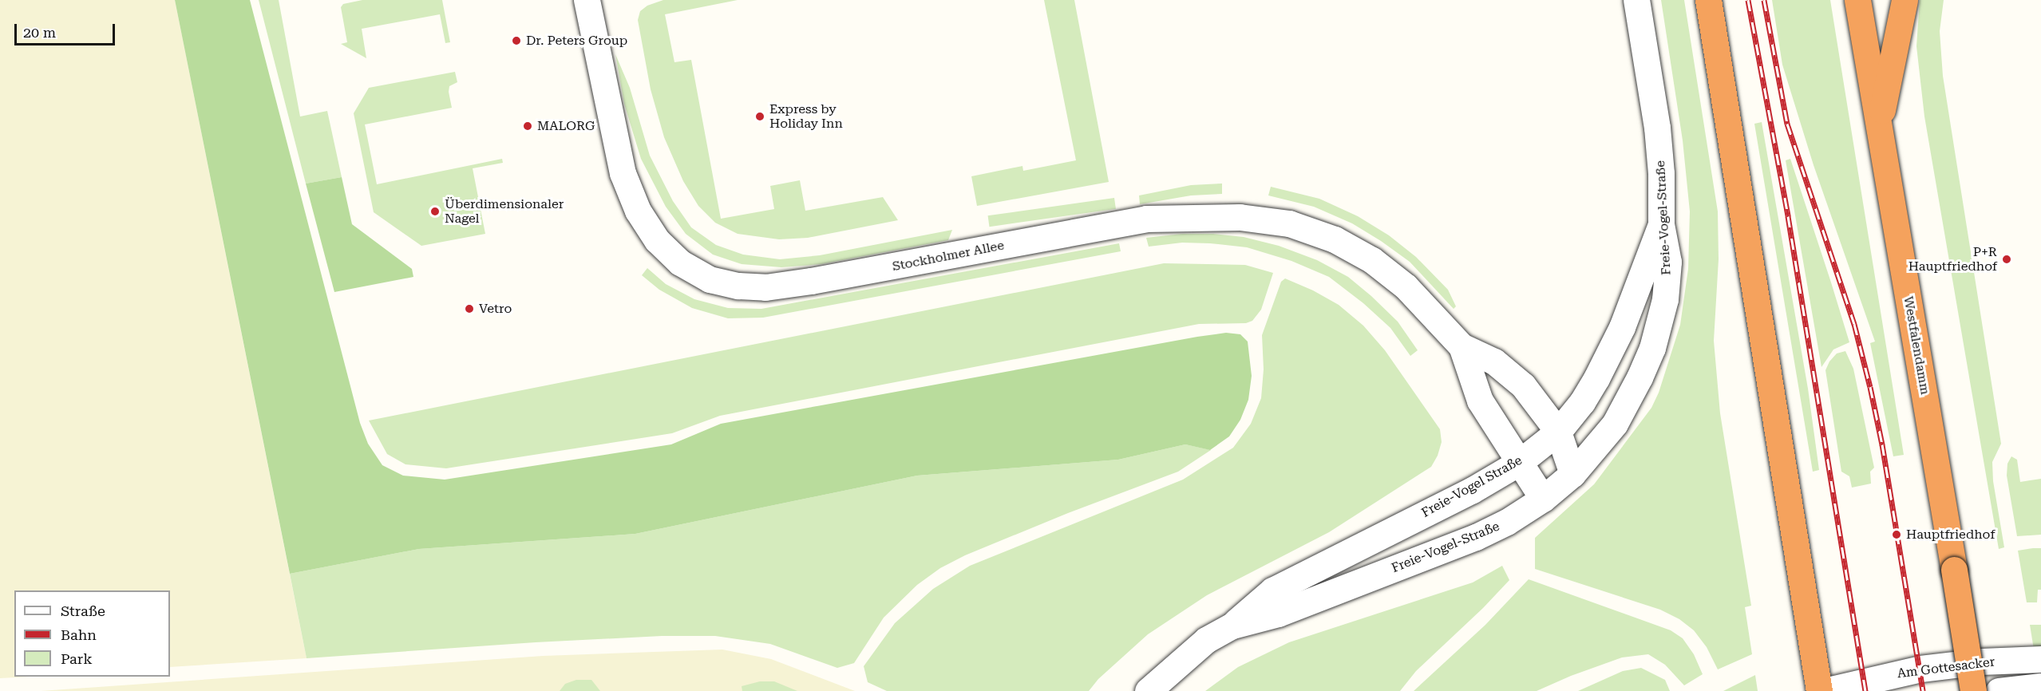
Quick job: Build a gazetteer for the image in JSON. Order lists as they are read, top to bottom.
{
  "streets": {
    "highway": ["Westfalendamm"],
    "street": [
      "Freie-Vogel-Straße",
      "Stockholmer Allee",
      "Freie-Vogel Straße",
      "Am Gottesacker"
    ]
  },
  "crossings": [
    ["Freie-Vogel-Straße", "Stockholmer Allee"],
    ["Freie-Vogel-Straße", "Freie-Vogel Straße"],
    ["Stockholmer Allee", "Freie-Vogel Straße"]
  ],
  "places": [
    "Dr. Peters Group",
    "Express by Holiday Inn",
    "MALORG",
    "Überdimensionaler Nagel",
    "P+R Hauptfriedhof",
    "Vetro",
    "Hauptfriedhof"
  ],
  "legend": ["Straße", "Bahn", "Park"],
  "scale_bar": "20 m"
}
